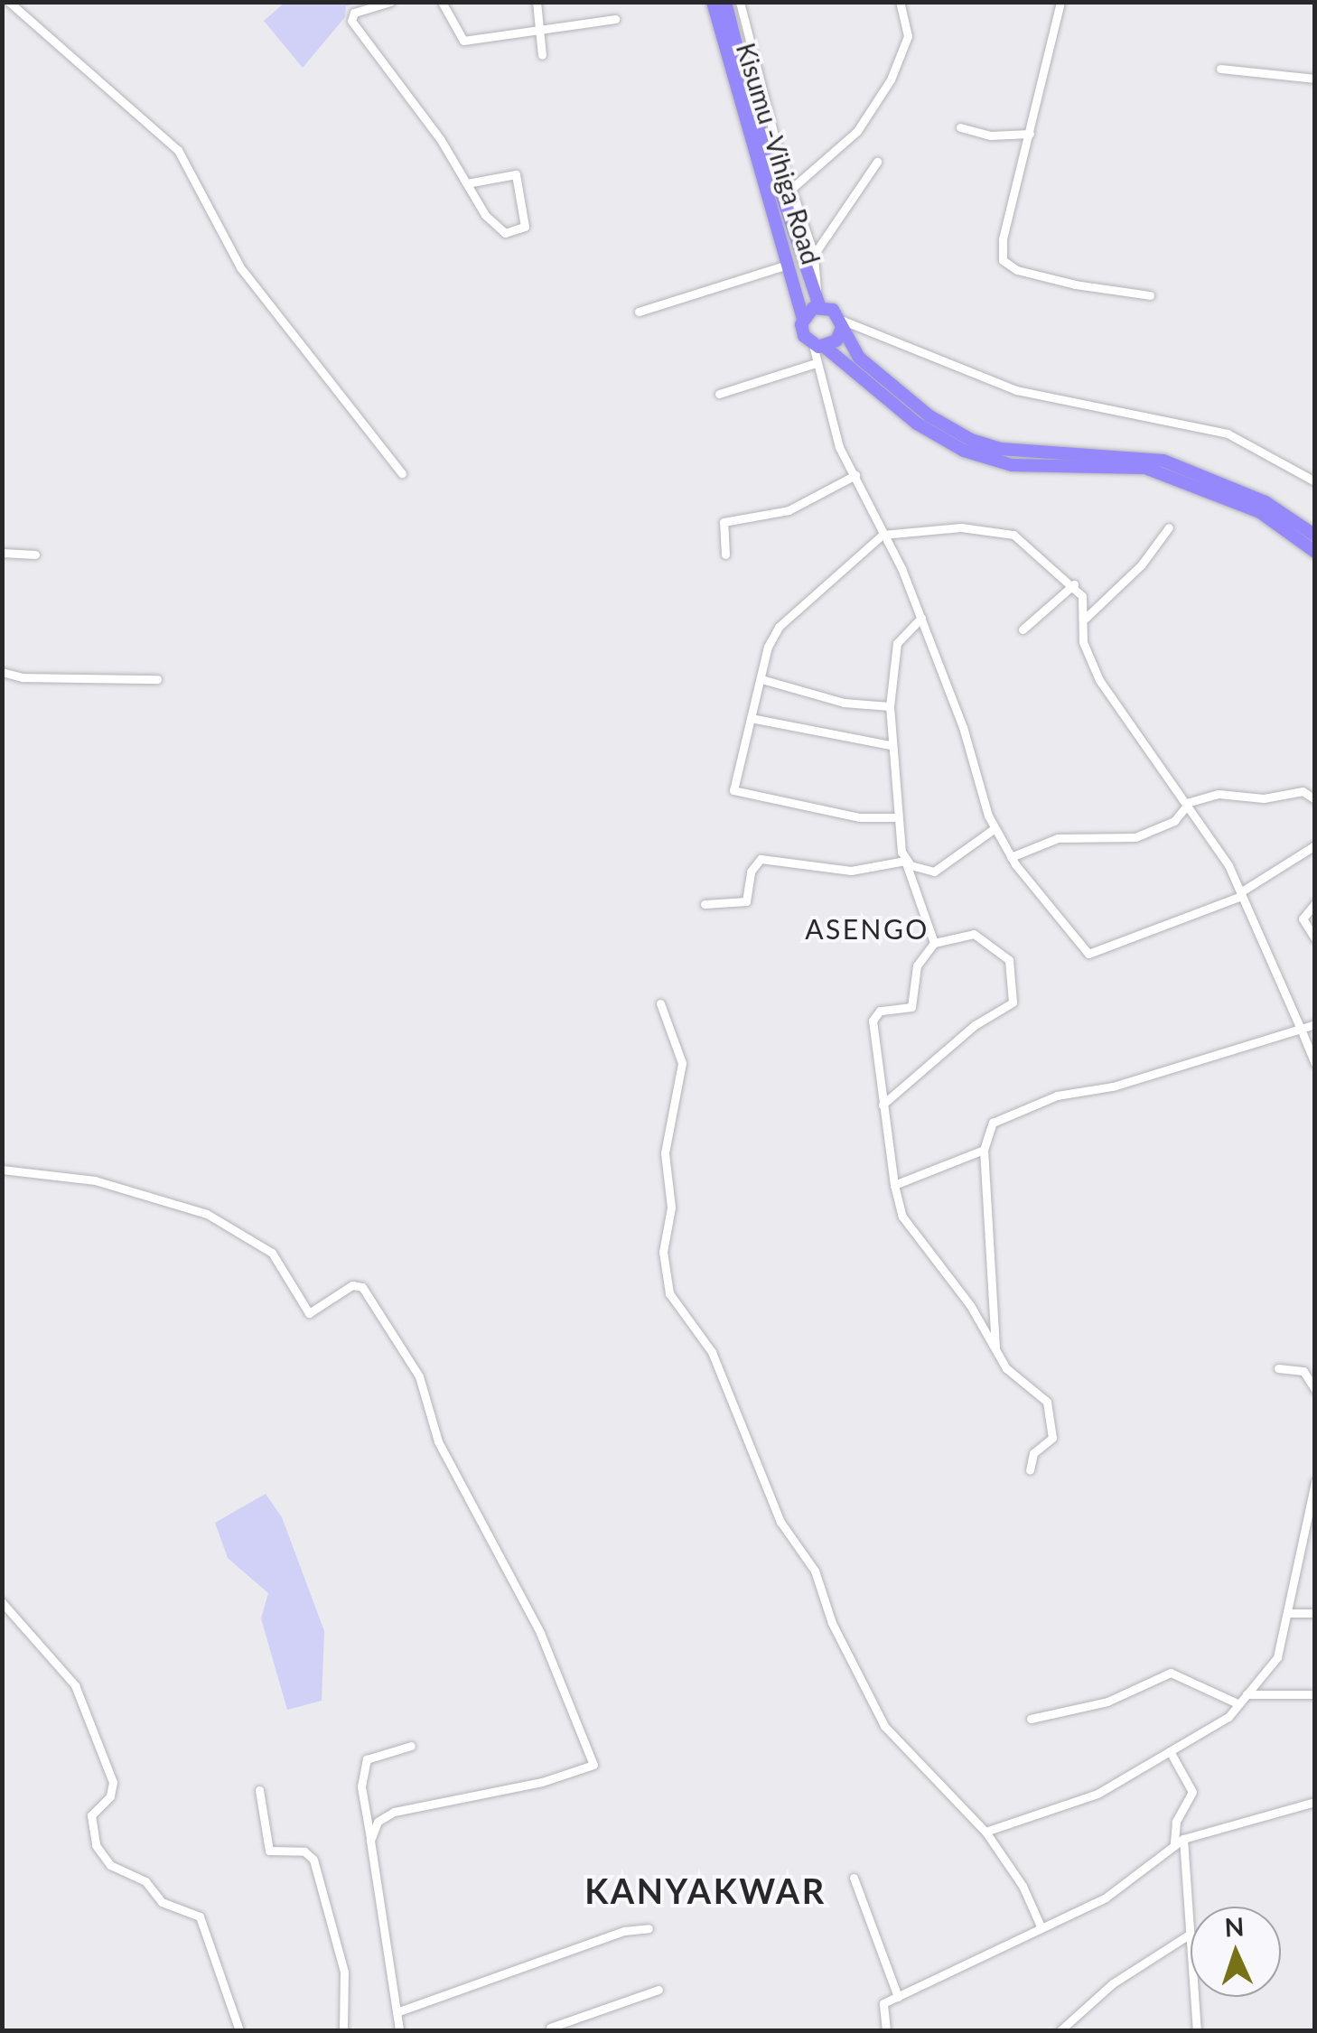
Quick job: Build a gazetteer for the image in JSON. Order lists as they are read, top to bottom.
{
  "streets": {
    "highway": ["Kisumu -Vihiga Road"]
  },
  "districts": ["ASENGO", "KANYAKWAR"],
  "north": "top"
}
